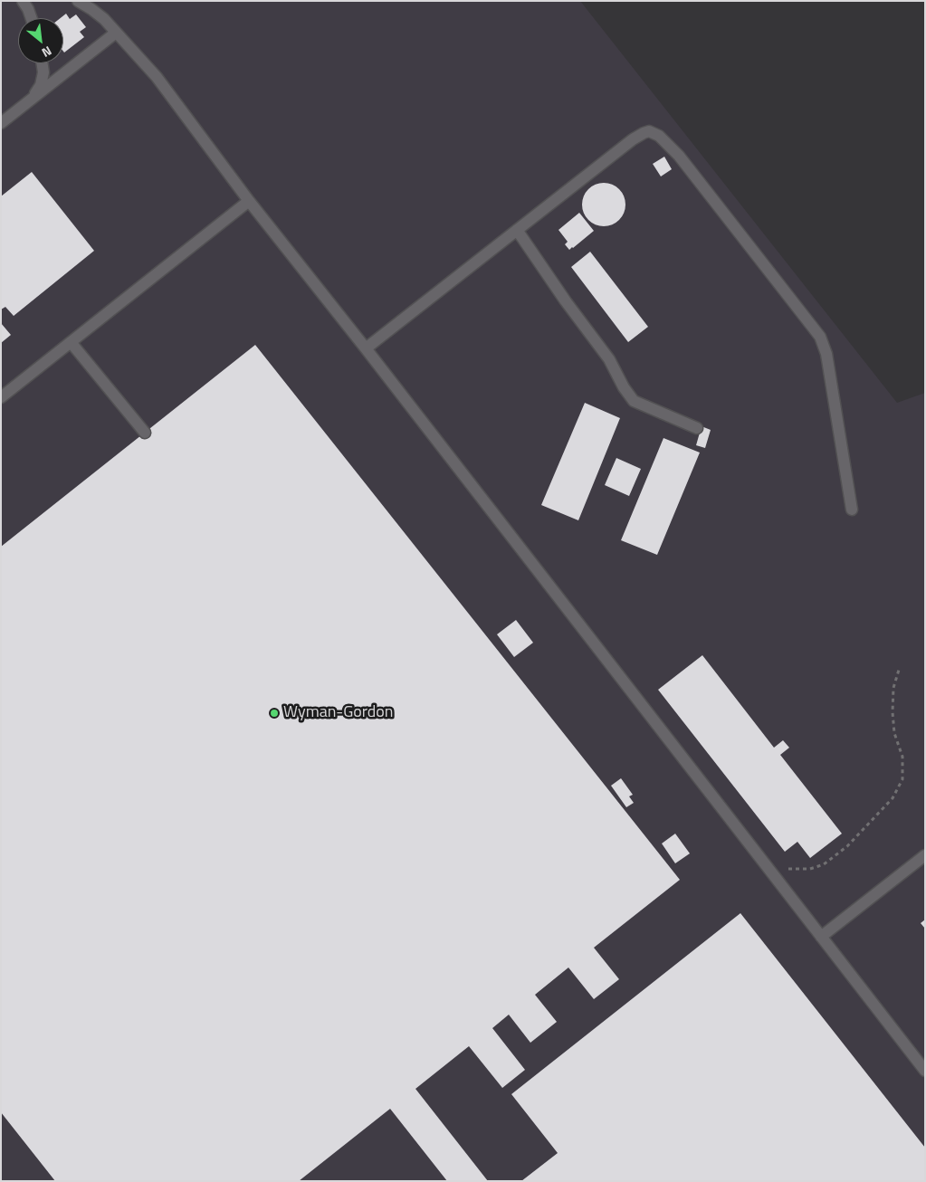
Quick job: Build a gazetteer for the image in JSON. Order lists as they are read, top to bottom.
{
  "places": ["Wyman-Gordon"],
  "north": "bottom right"
}
